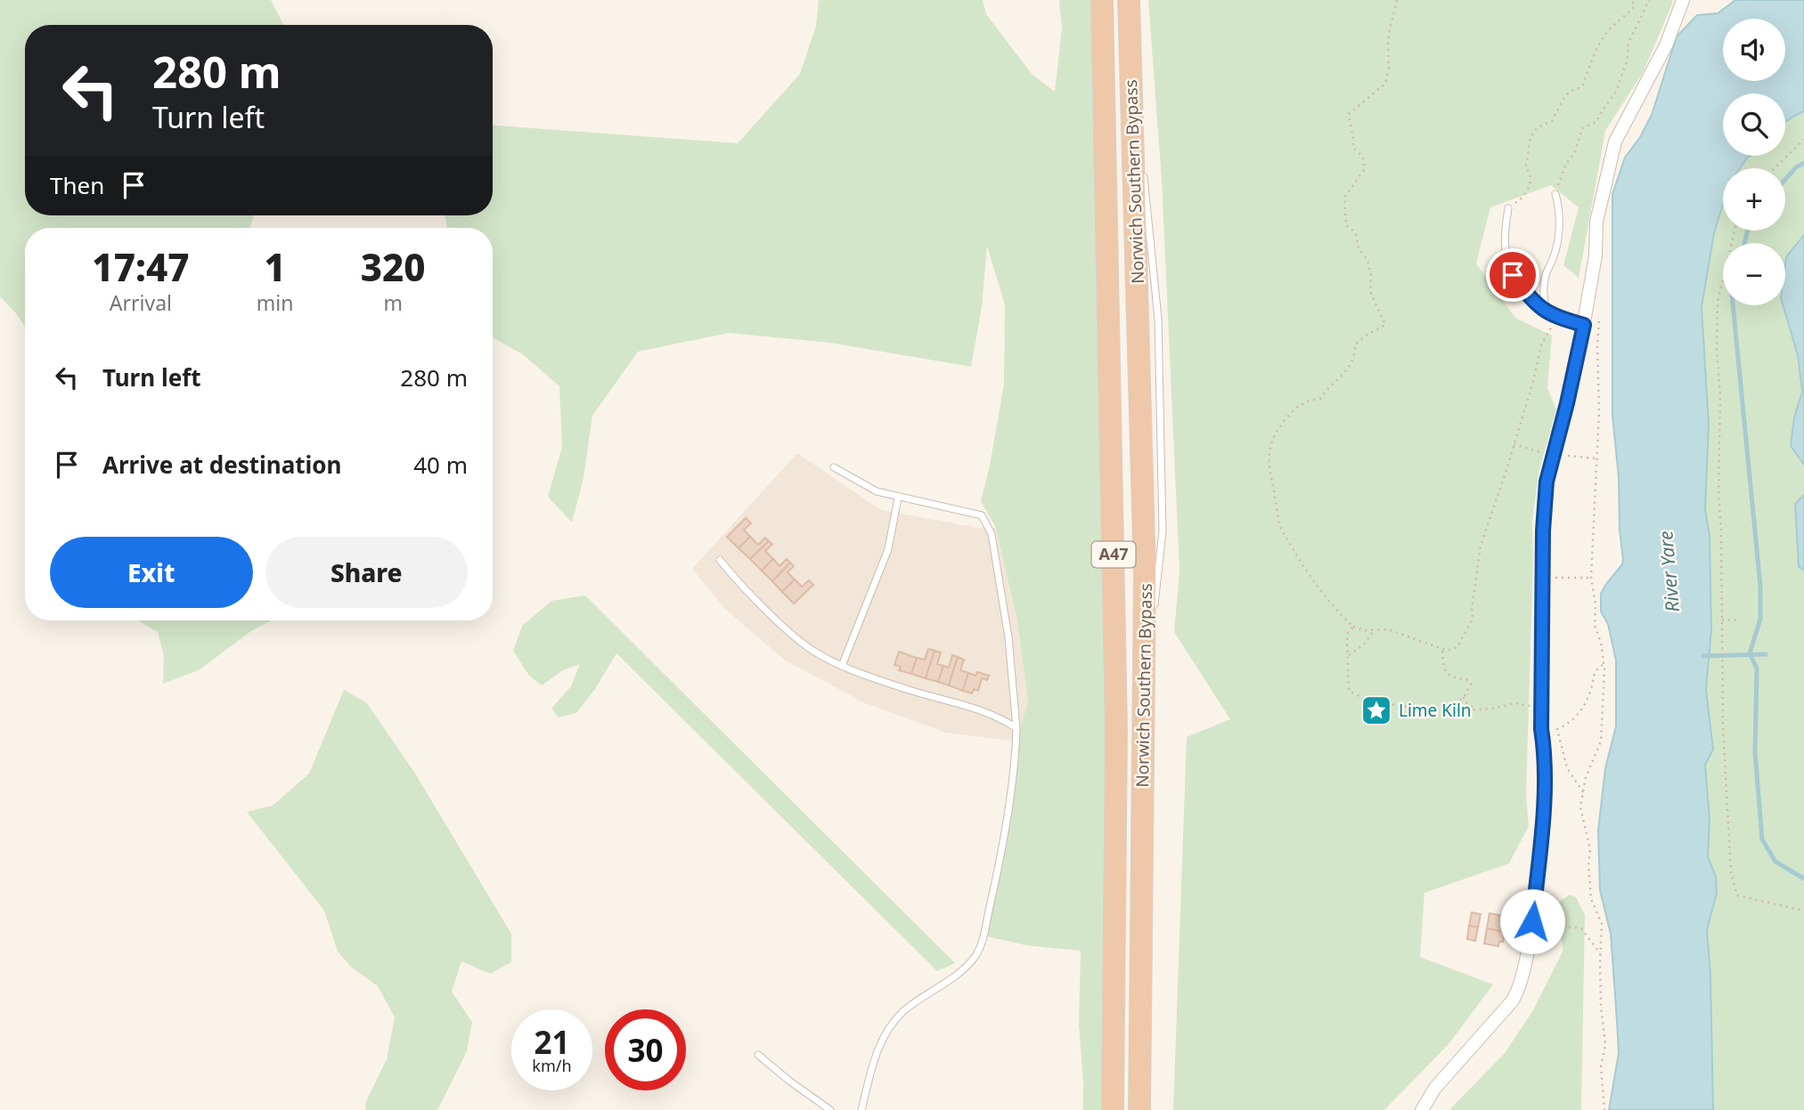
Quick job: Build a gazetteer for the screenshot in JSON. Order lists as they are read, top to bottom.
{
  "streets": {
    "highway": ["Norwich Southern Bypass", "A47"]
  },
  "water": ["River Yare"],
  "places": {
    "place": ["Lime Kiln"]
  },
  "page": {
    "map_buttons": ["+", "−"],
    "turn": ["280 m", "Turn left"],
    "then": "Then",
    "eta": [
      "17:47",
      "Arrival",
      "1",
      "min",
      "320",
      "m"
    ],
    "list": [
      {
        "name": "Turn left",
        "value": "280 m"
      },
      {
        "name": "Arrive at destination",
        "value": "40 m"
      }
    ],
    "buttons": ["Exit", "Share"],
    "speed": "21 km/h",
    "limit": "30"
  }
}
